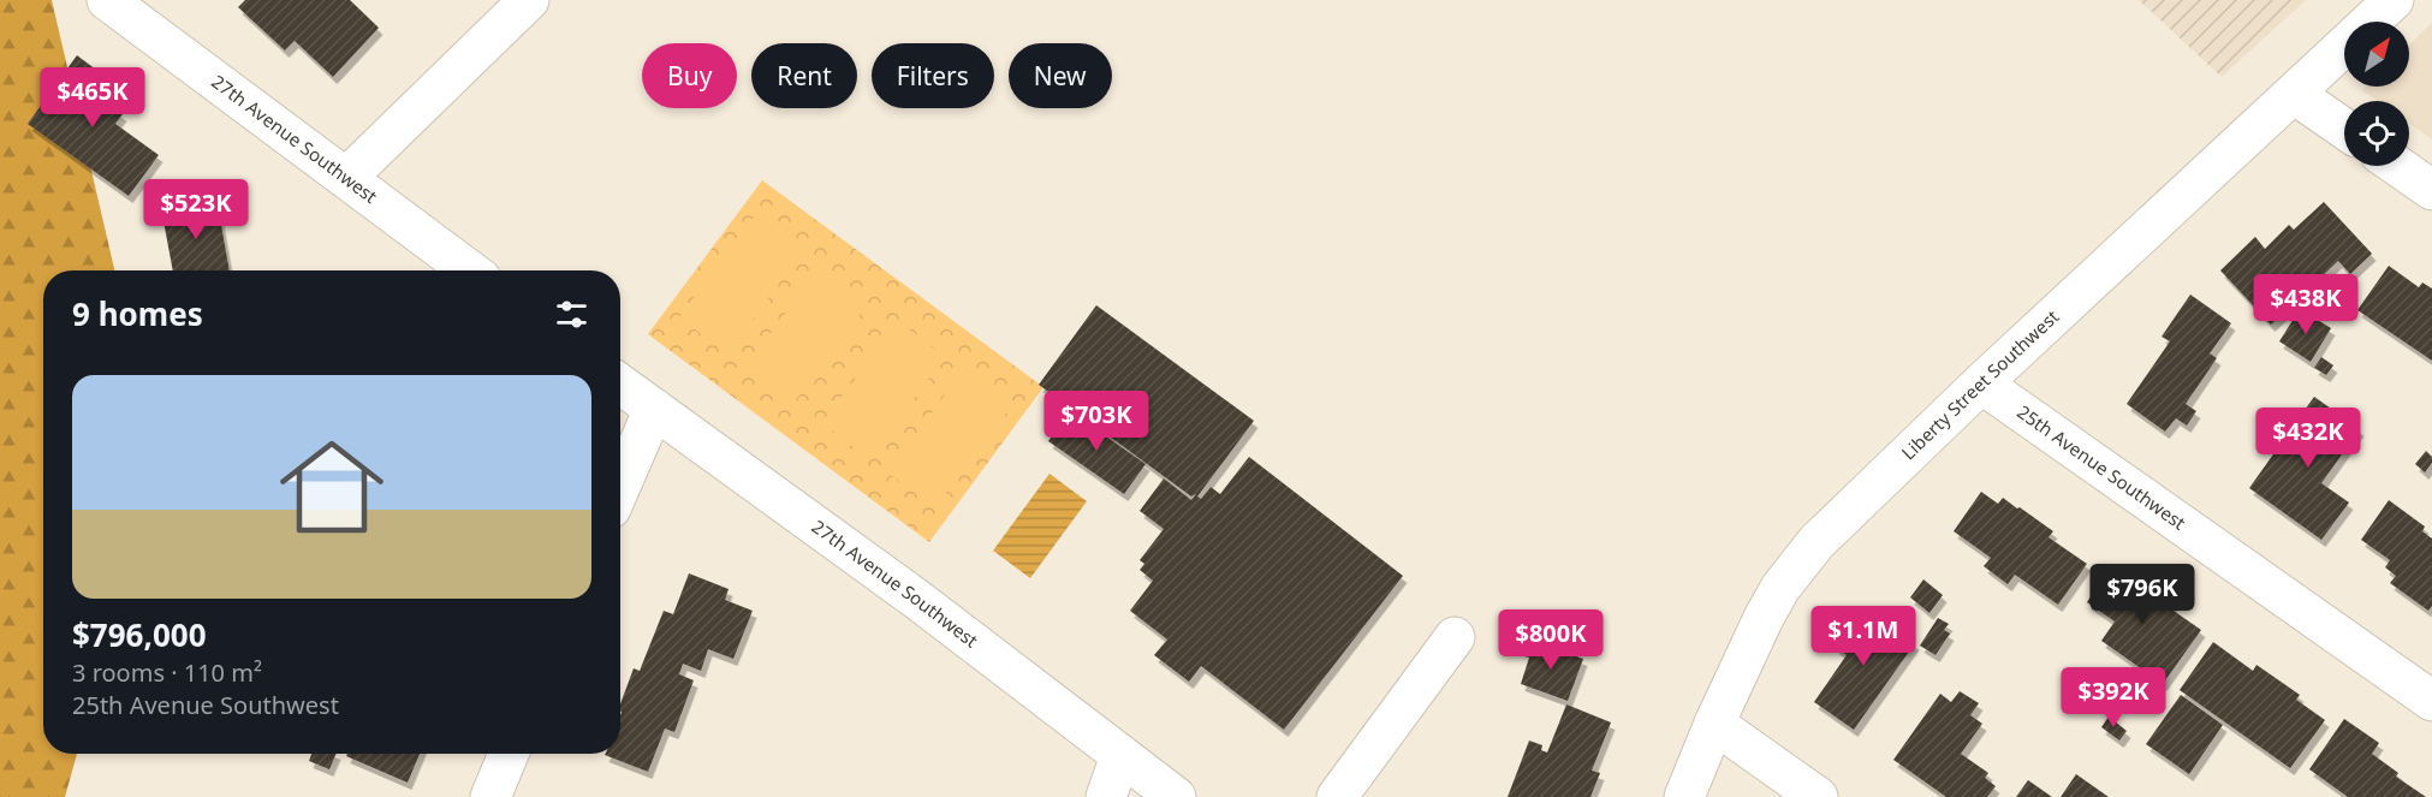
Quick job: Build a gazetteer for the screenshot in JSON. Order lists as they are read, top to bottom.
{
  "streets": {
    "street": ["27th Avenue Southwest", "Liberty Street Southwest", "25th Avenue Southwest"]
  },
  "crossings": [
    ["Liberty Street Southwest", "25th Avenue Southwest"]
  ],
  "north": "top right",
  "page": {
    "chip": [
      "Buy",
      "Rent",
      "Filters",
      "New"
    ],
    "price": [
      "$465K",
      "$523K",
      "$438K",
      "$703K",
      "$432K",
      "$796K",
      "$1.1M",
      "$800K",
      "$392K"
    ],
    "heading": "9 homes",
    "list": [
      {
        "name": "$796,000",
        "note": "3 rooms · 110 m² · 25th Avenue Southwest"
      }
    ]
  }
}
